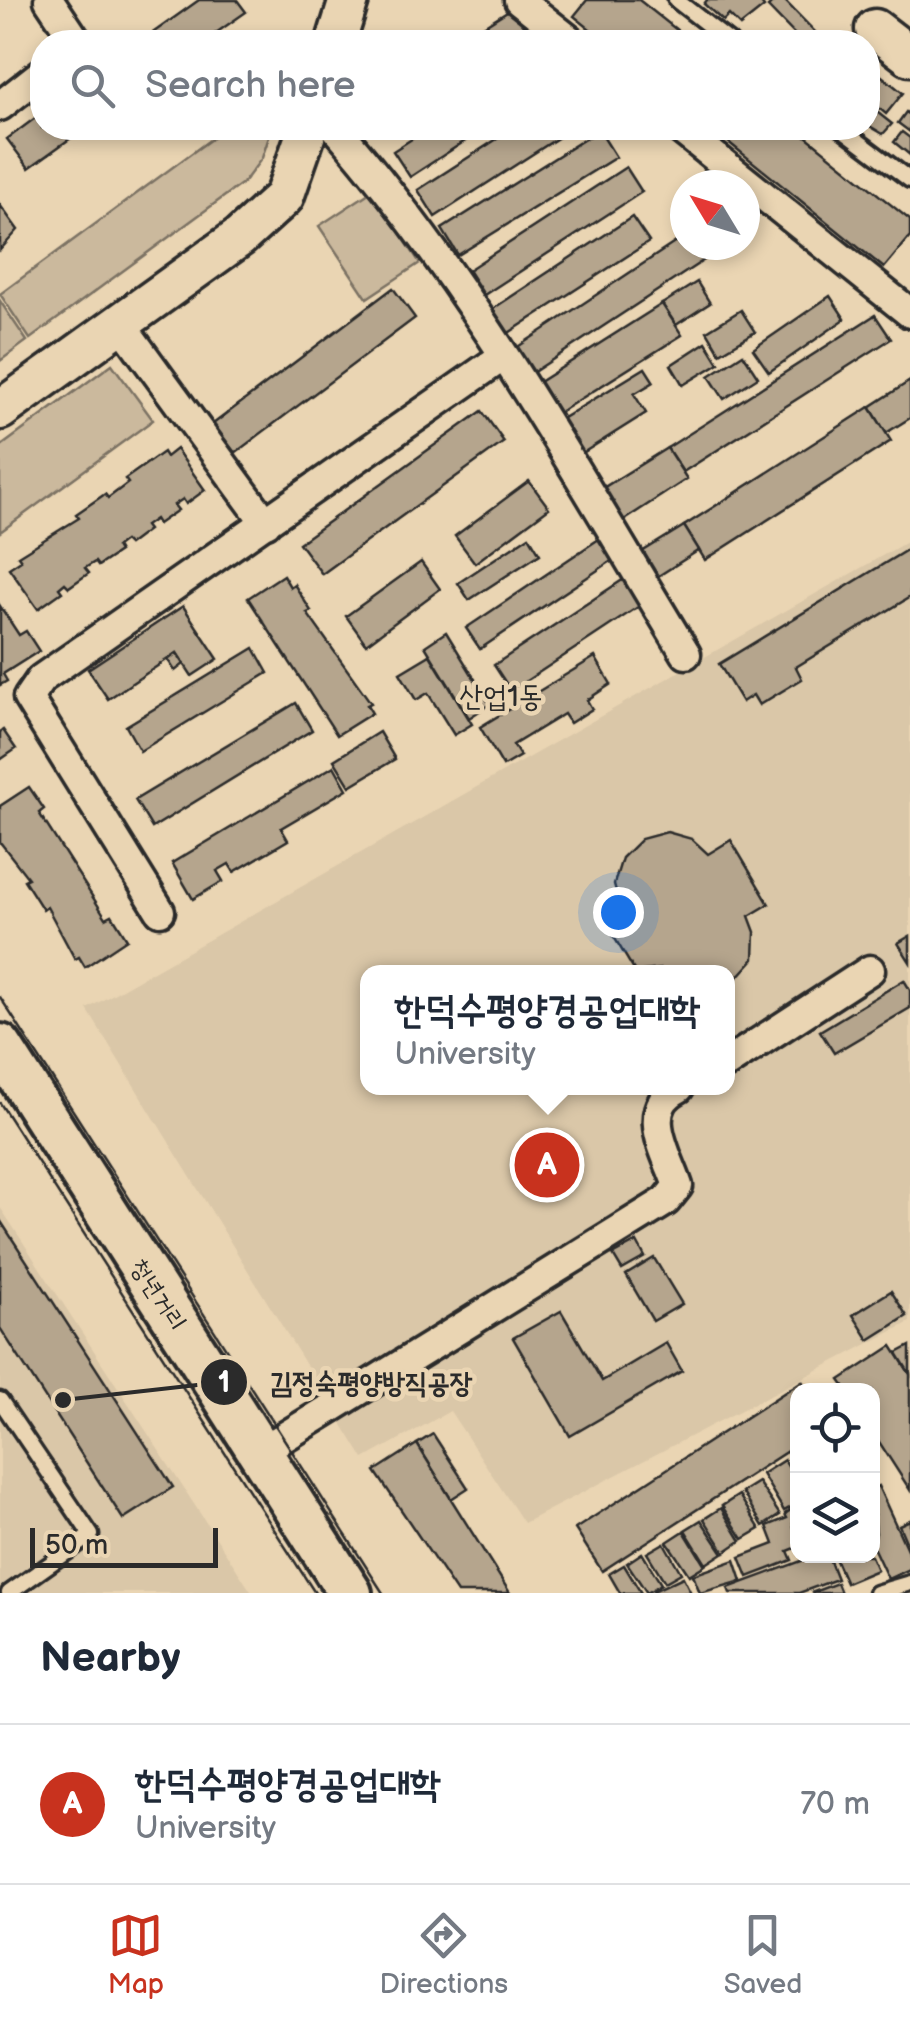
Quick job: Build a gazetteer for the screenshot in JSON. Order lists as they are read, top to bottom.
{
  "streets": {
    "main road": ["청년거리"]
  },
  "districts": ["산업1동"],
  "places": ["김정숙평양방직공장"],
  "scale_bar": "50 m",
  "north": "top left",
  "page": {
    "search": "Search here",
    "popup": ["한덕수평양경공업대학", "University"],
    "pins": "A",
    "scale": "50 m",
    "heading": "Nearby",
    "list": [
      {
        "mark": "A",
        "name": "한덕수평양경공업대학",
        "note": "University",
        "value": "70 m"
      }
    ],
    "nav": ["Map", "Directions", "Saved"]
  }
}
